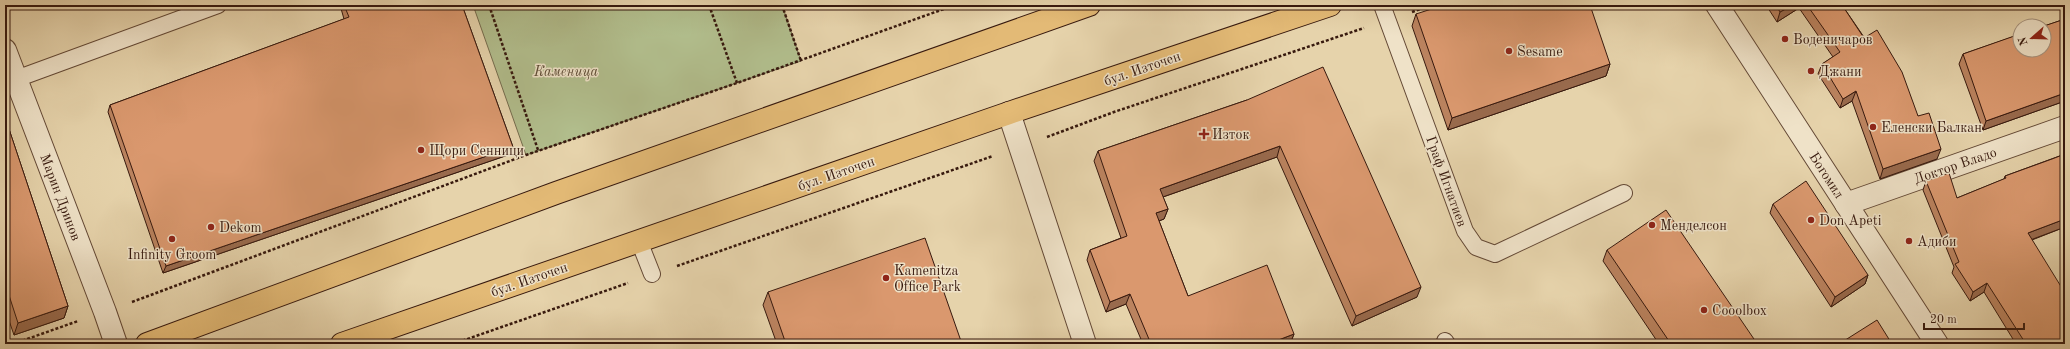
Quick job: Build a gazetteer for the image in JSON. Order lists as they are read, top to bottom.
{
  "streets": {
    "main road": ["бул. Източен"],
    "street": ["Доктор Владо", "Богомил", "Марин Дринов"],
    "lane": ["Граф Игнатиев"]
  },
  "crossings": [
    ["Доктор Владо", "Богомил"]
  ],
  "parks": ["Каменица"],
  "places": {
    "other": [
      "Воденичаров",
      "Sesame",
      "Джани",
      "Еленски Балкан",
      "Щори Сенници",
      "Don Apeti",
      "Менделсон",
      "Dekom",
      "Infinity Groom",
      "Адиби",
      "Kamenitza Office Park",
      "Cooolbox"
    ],
    "health": ["Изток"]
  },
  "scale_bar": "20 m",
  "north": "left"
}
